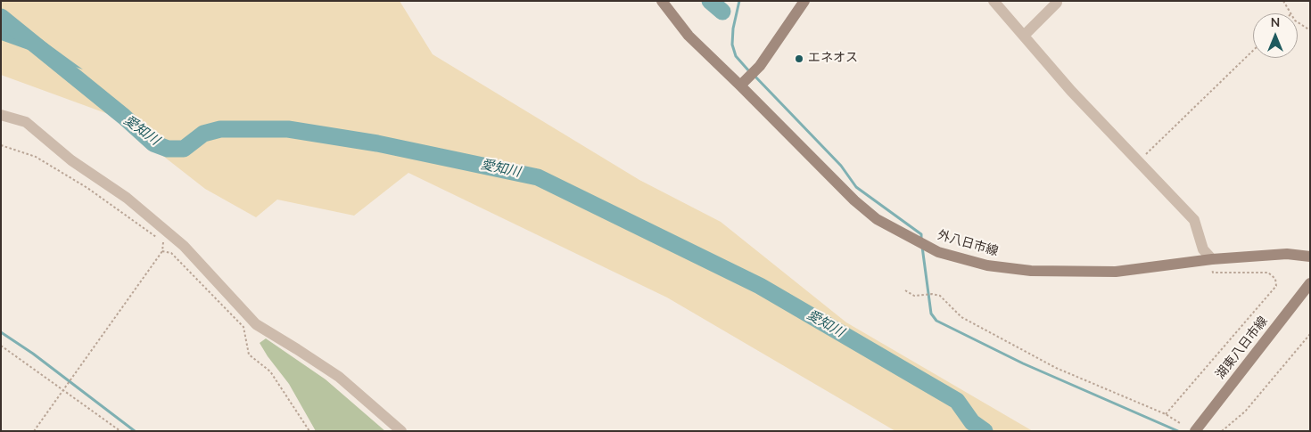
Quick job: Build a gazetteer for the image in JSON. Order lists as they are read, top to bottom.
{
  "streets": {
    "main road": ["外八日市線", "湖東八日市線"]
  },
  "water": ["愛知川"],
  "places": ["エネオス"],
  "north": "top"
}
